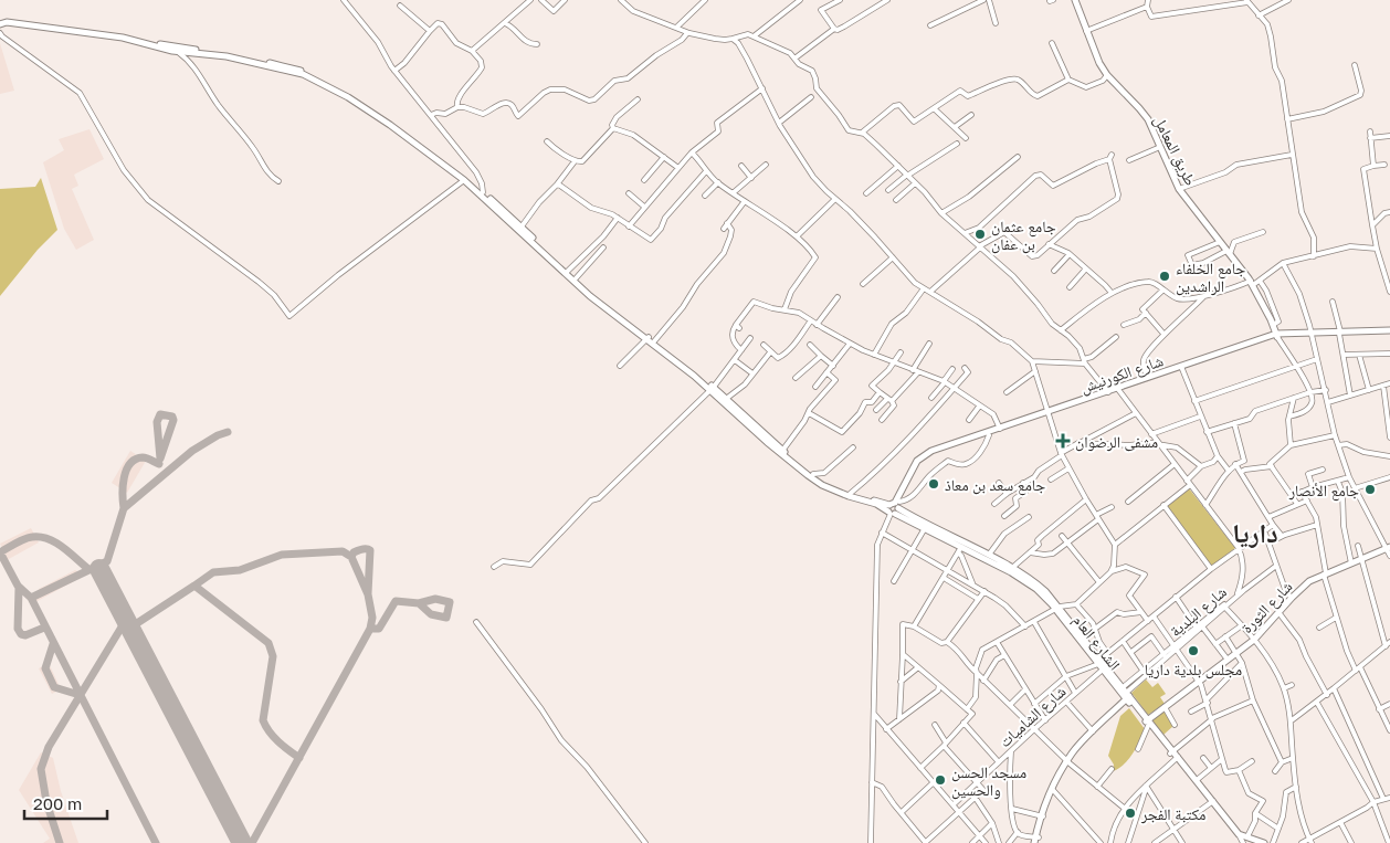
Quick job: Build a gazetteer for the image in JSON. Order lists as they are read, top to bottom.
{
  "streets": {
    "main road": [
      "طريق المعامل",
      "شارع الكورنيش",
      "شارع الثورة",
      "الشارع العام"
    ],
    "street": ["شارع البلدية", "شارع الشاميات"]
  },
  "crossings": [
    ["طريق المعامل", "شارع الكورنيش"],
    ["شارع الكورنيش", "الشارع العام"],
    ["شارع الثورة", "الشارع العام"],
    ["شارع البلدية", "الشارع العام"],
    ["الشارع العام", "شارع الشاميات"]
  ],
  "districts": ["داريا"],
  "places": {
    "other": [
      "جامع عثمان بن عفان",
      "جامع الخلفاء الراشدين",
      "جامع سعد بن معاذ",
      "جامع الأنصار",
      "مجلس بلدية داريا",
      "مسجد الحسن والحسين",
      "مكتبة الفجر"
    ],
    "health": ["مشفى الرضوان"]
  },
  "scale_bar": "200 m"
}
